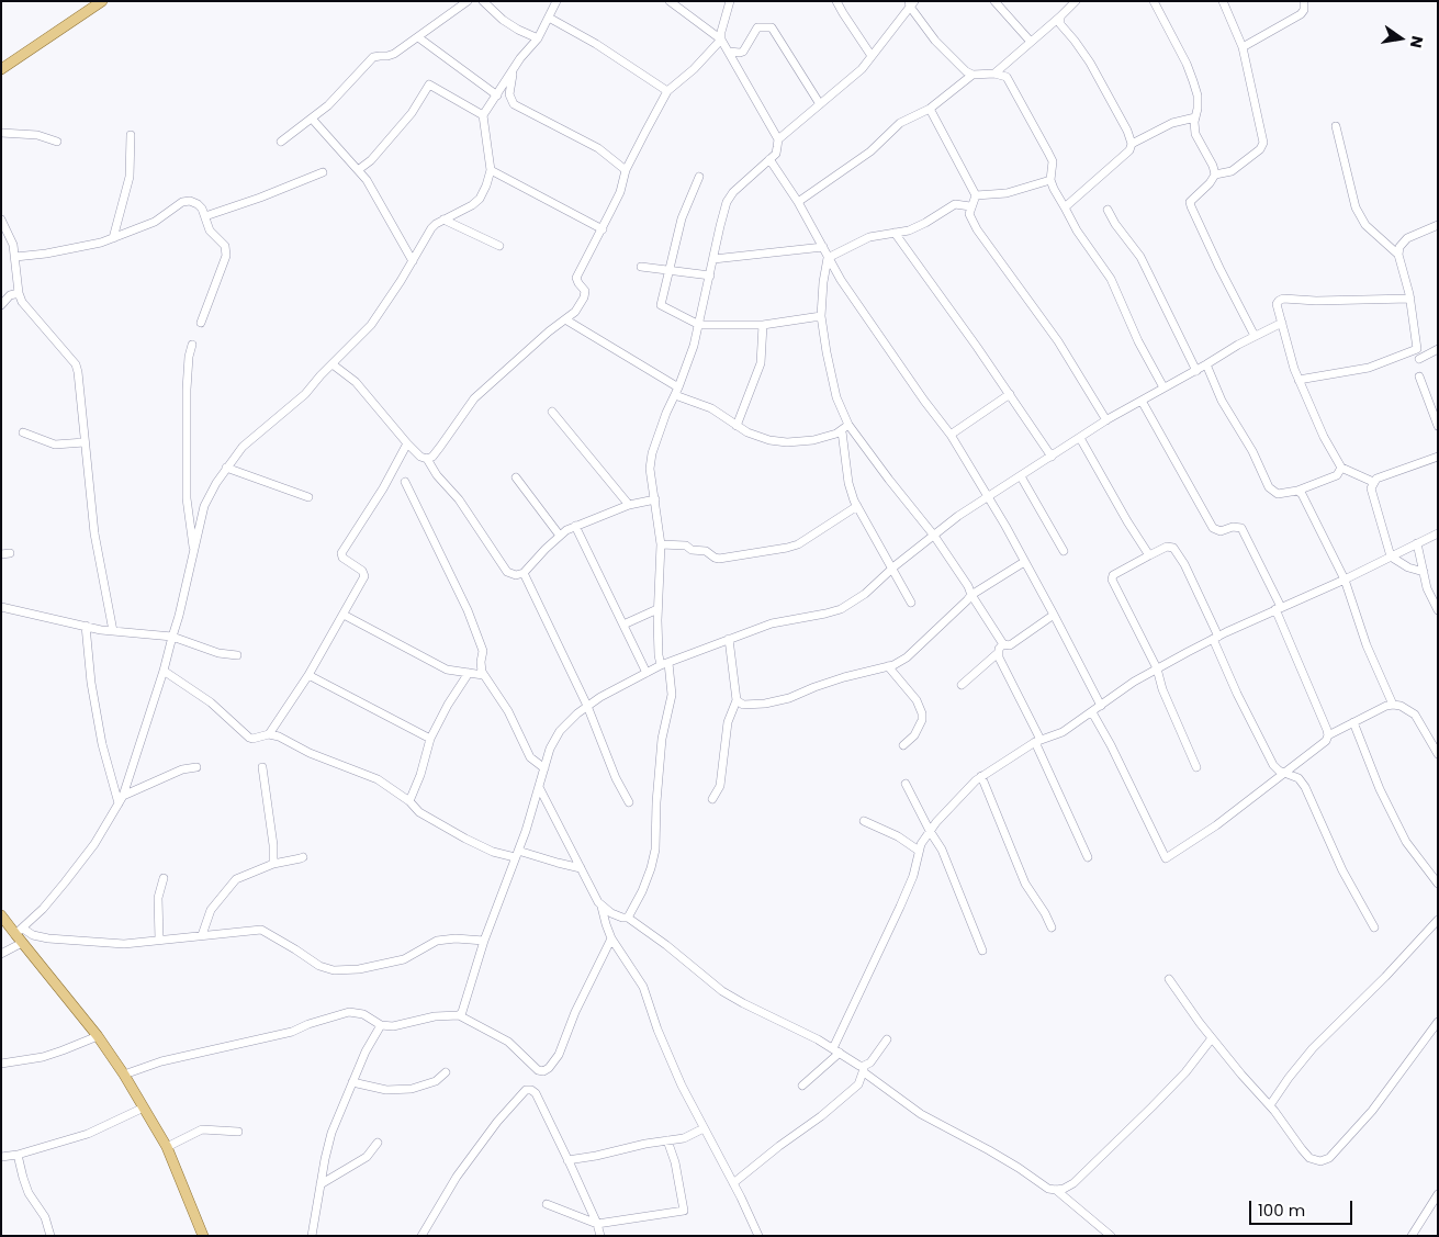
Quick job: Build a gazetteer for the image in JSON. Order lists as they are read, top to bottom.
{
  "scale_bar": "100 m",
  "north": "right"
}
